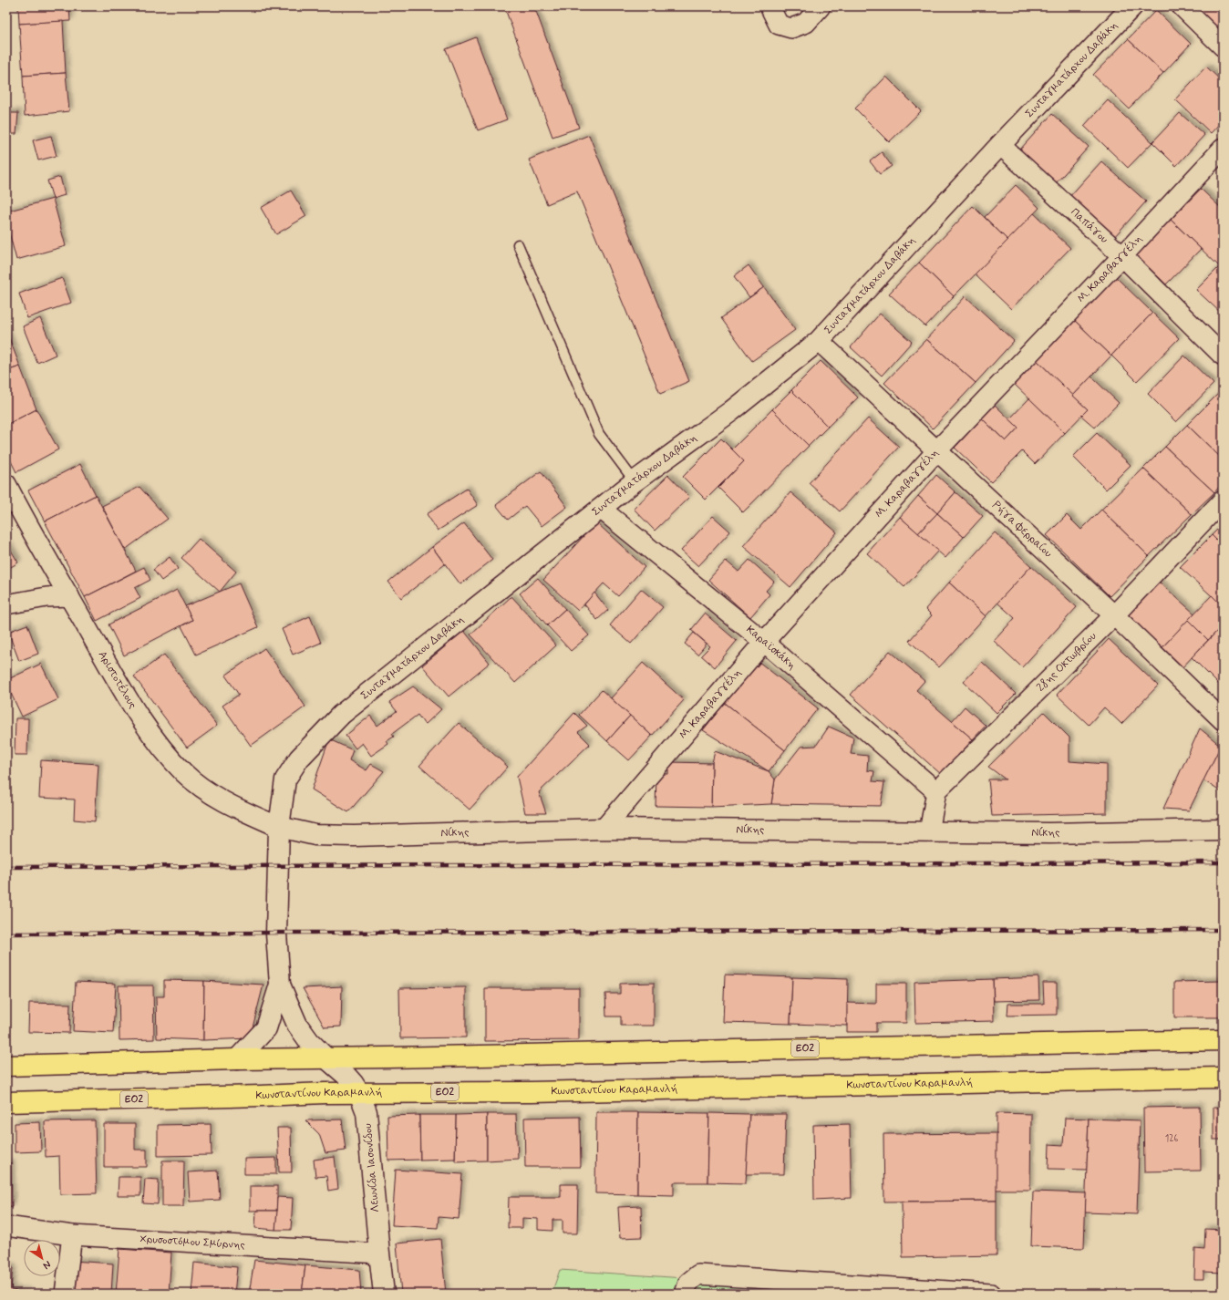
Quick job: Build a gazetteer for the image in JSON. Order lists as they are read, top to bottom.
{
  "streets": {
    "main road": ["ΕΟ2", "Κωνσταντίνου Καραμανλή"],
    "street": [
      "Συνταγματάρχου Δαβάκη",
      "Παπάγου",
      "Μ. Καραβαγγέλη",
      "Ρήγα Φερραίου",
      "Καραϊσκάκη",
      "28ης Οκτωβρίου",
      "Αριστοτέλους",
      "Νίκης",
      "Λεωνίδα Ιασονίδου",
      "Χρυσοστόμου Σμύρνης"
    ]
  },
  "crossings": [
    ["Συνταγματάρχου Δαβάκη", "Παπάγου"],
    ["Συνταγματάρχου Δαβάκη", "Ρήγα Φερραίου"],
    ["Συνταγματάρχου Δαβάκη", "Καραϊσκάκη"],
    ["Συνταγματάρχου Δαβάκη", "Αριστοτέλους"],
    ["Συνταγματάρχου Δαβάκη", "Νίκης"],
    ["Συνταγματάρχου Δαβάκη", "ΕΟ2"],
    ["Συνταγματάρχου Δαβάκη", "Λεωνίδα Ιασονίδου"],
    ["Παπάγου", "Μ. Καραβαγγέλη"],
    ["Μ. Καραβαγγέλη", "Ρήγα Φερραίου"],
    ["Μ. Καραβαγγέλη", "Καραϊσκάκη"],
    ["Μ. Καραβαγγέλη", "Νίκης"],
    ["Ρήγα Φερραίου", "28ης Οκτωβρίου"],
    ["Καραϊσκάκη", "28ης Οκτωβρίου"],
    ["Αριστοτέλους", "Νίκης"],
    ["ΕΟ2", "Λεωνίδα Ιασονίδου"],
    ["Κωνσταντίνου Καραμανλή", "Λεωνίδα Ιασονίδου"],
    ["Λεωνίδα Ιασονίδου", "Χρυσοστόμου Σμύρνης"]
  ],
  "house_numbers": ["126"],
  "north": "bottom right"
}
